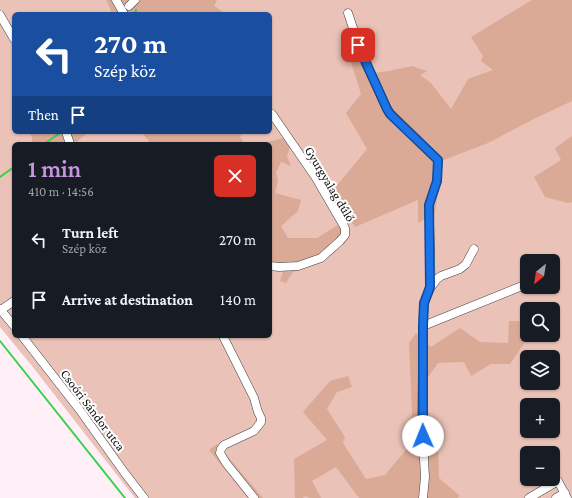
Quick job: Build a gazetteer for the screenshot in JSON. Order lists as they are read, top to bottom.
{
  "streets": {
    "street": ["Gyurgyalag dűlő", "Csoóri Sándor utca"]
  },
  "north": "bottom left",
  "page": {
    "turn": ["270 m", "Szép köz"],
    "then": "Then",
    "heading": ["1 min", "410 m · 14:56"],
    "list": [
      {
        "name": "Turn left",
        "note": "Szép köz",
        "value": "270 m"
      },
      {
        "name": "Arrive at destination",
        "value": "140 m"
      }
    ],
    "map_buttons": ["+", "−"]
  }
}
